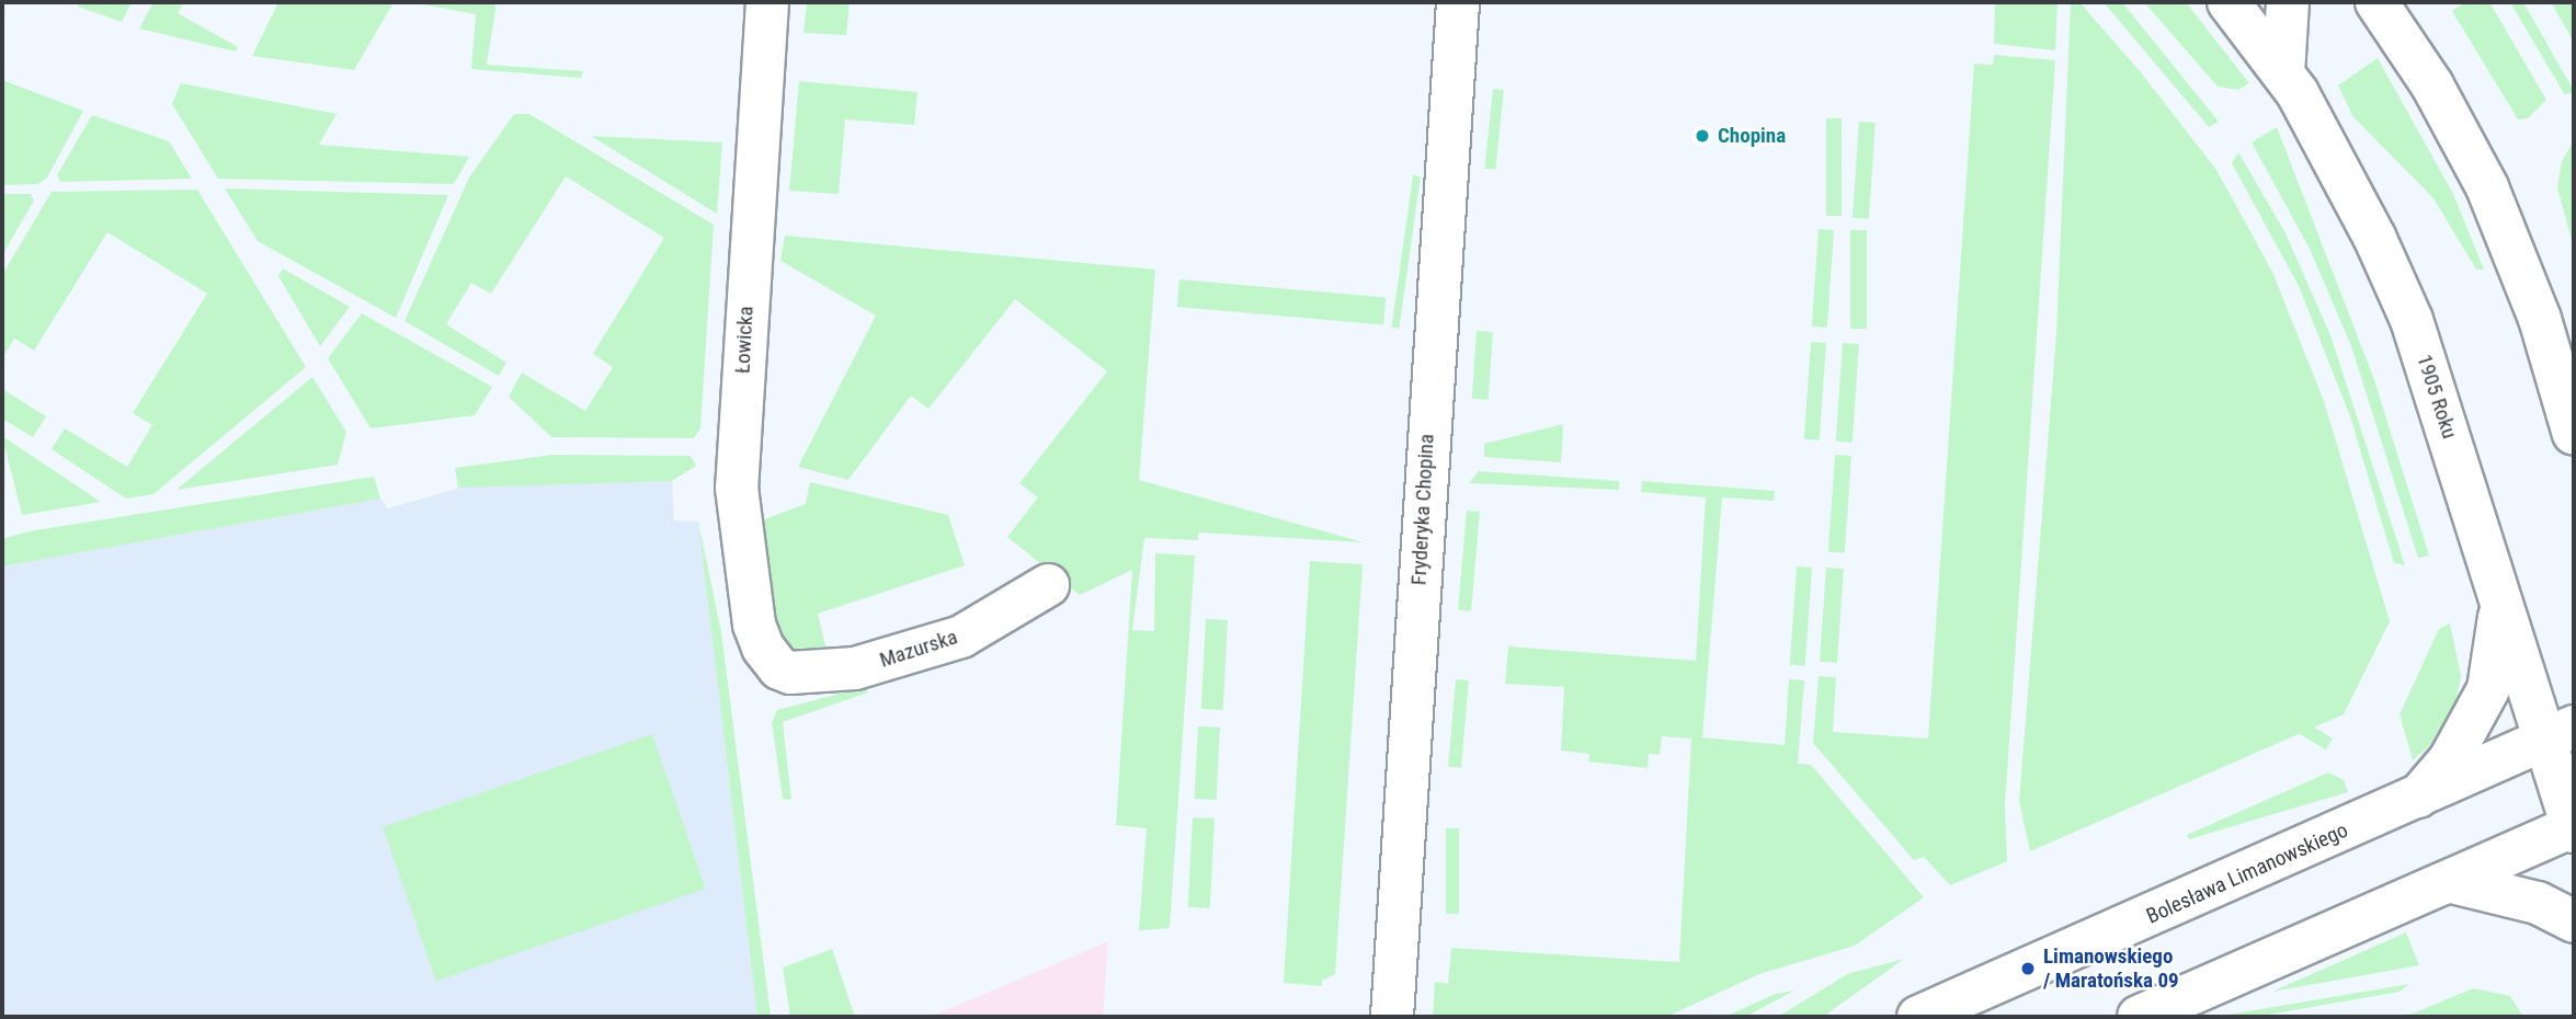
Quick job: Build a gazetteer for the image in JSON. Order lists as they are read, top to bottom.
{
  "streets": {
    "street": [
      "Łowicka",
      "1905 Roku",
      "Fryderyka Chopina",
      "Mazurska",
      "Bolesława Limanowskiego"
    ]
  },
  "crossings": [
    ["Łowicka", "Mazurska"],
    ["1905 Roku", "Bolesława Limanowskiego"]
  ],
  "places": ["Chopina", "Limanowskiego / Maratońska 09"]
}
